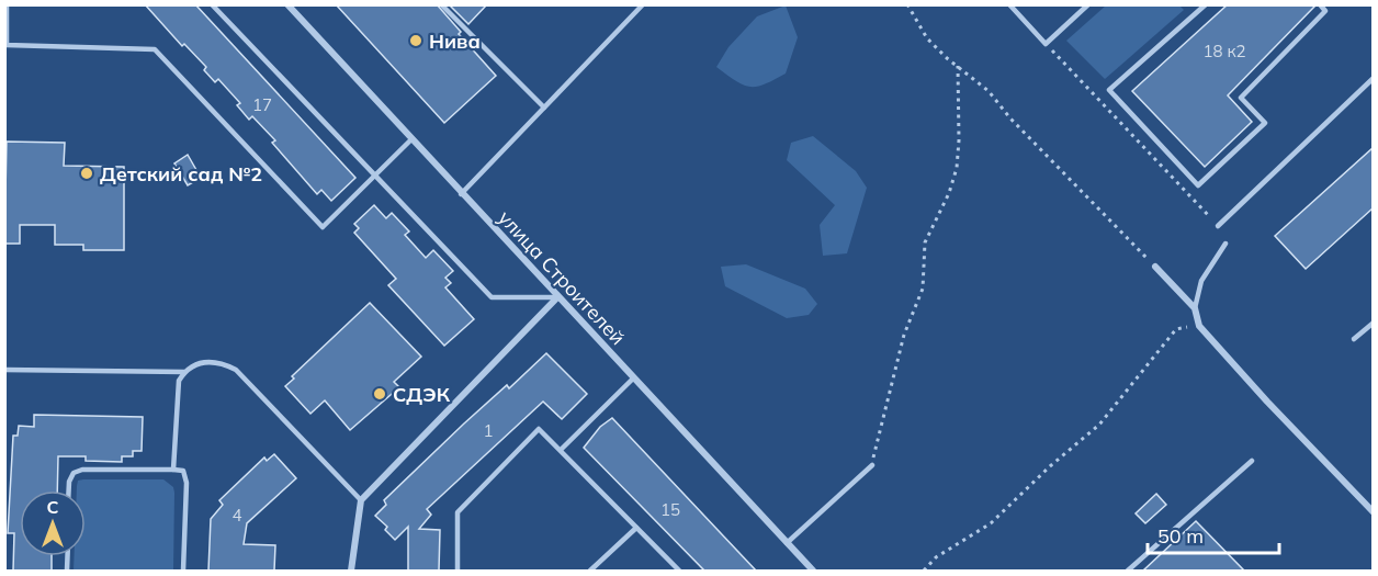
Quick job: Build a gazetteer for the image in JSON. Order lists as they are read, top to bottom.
{
  "streets": {
    "street": ["улица Строителей"]
  },
  "places": ["Нива", "Детский сад №2", "СДЭК"],
  "house_numbers": [
    "18 к2",
    "17",
    "1",
    "15",
    "4"
  ],
  "scale_bar": "50 m",
  "north": "top"
}
